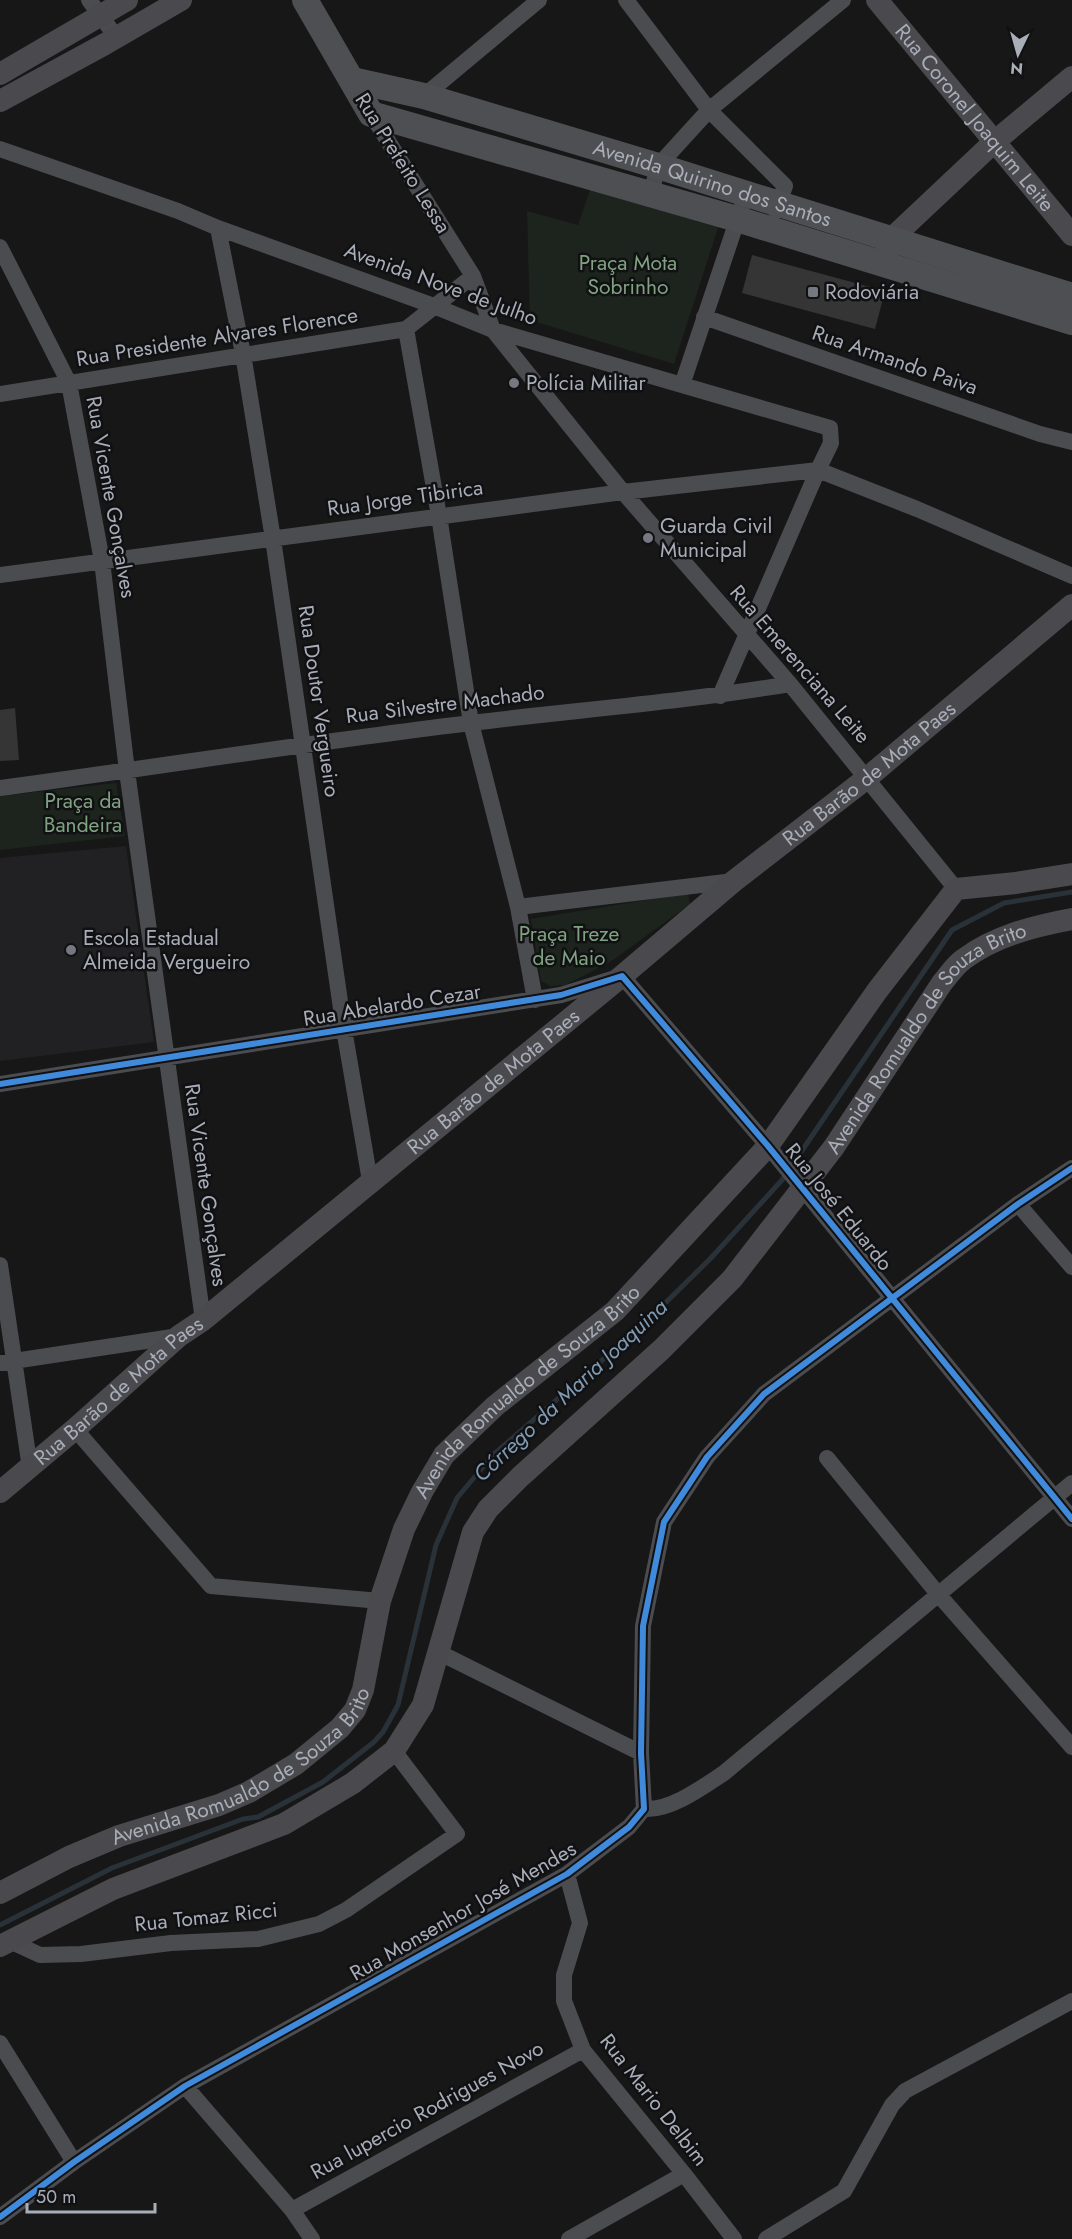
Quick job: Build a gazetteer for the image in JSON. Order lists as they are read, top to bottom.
{
  "streets": {
    "main road": [
      "Rua Coronel Joaquim Leite",
      "Rua Prefeito Lessa",
      "Avenida Quirino dos Santos",
      "Rua Barão de Mota Paes",
      "Avenida Romualdo de Souza Brito"
    ],
    "street": [
      "Avenida Nove de Julho",
      "Rua Presidente Alvares Florence",
      "Rua Armando Paiva",
      "Rua Vicente Gonçalves",
      "Rua Jorge Tibirica",
      "Rua Emerenciana Leite",
      "Rua Doutor Vergueiro",
      "Rua Silvestre Machado",
      "Rua Abelardo Cezar",
      "Rua José Eduardo",
      "Rua Monsenhor José Mendes",
      "Rua Tomaz Ricci",
      "Rua Mario Delbim",
      "Rua lupercio Rodrigues Novo"
    ]
  },
  "crossings": [
    ["Rua Prefeito Lessa", "Avenida Quirino dos Santos"],
    ["Rua Prefeito Lessa", "Avenida Nove de Julho"],
    ["Rua Prefeito Lessa", "Rua Emerenciana Leite"],
    ["Avenida Nove de Julho", "Rua Jorge Tibirica"],
    ["Avenida Nove de Julho", "Rua Emerenciana Leite"],
    ["Avenida Nove de Julho", "Rua Doutor Vergueiro"],
    ["Rua Presidente Alvares Florence", "Rua Vicente Gonçalves"],
    ["Rua Presidente Alvares Florence", "Rua Doutor Vergueiro"],
    ["Rua Vicente Gonçalves", "Rua Jorge Tibirica"],
    ["Rua Vicente Gonçalves", "Rua Silvestre Machado"],
    ["Rua Vicente Gonçalves", "Rua Barão de Mota Paes"],
    ["Rua Vicente Gonçalves", "Rua Abelardo Cezar"],
    ["Rua Jorge Tibirica", "Rua Emerenciana Leite"],
    ["Rua Jorge Tibirica", "Rua Doutor Vergueiro"],
    ["Rua Emerenciana Leite", "Rua Silvestre Machado"],
    ["Rua Emerenciana Leite", "Rua Barão de Mota Paes"],
    ["Rua Emerenciana Leite", "Avenida Romualdo de Souza Brito"],
    ["Rua Doutor Vergueiro", "Rua Silvestre Machado"],
    ["Rua Doutor Vergueiro", "Rua Barão de Mota Paes"],
    ["Rua Doutor Vergueiro", "Rua Abelardo Cezar"],
    ["Rua Barão de Mota Paes", "Rua Abelardo Cezar"],
    ["Rua Barão de Mota Paes", "Rua José Eduardo"],
    ["Rua Abelardo Cezar", "Rua José Eduardo"],
    ["Avenida Romualdo de Souza Brito", "Rua José Eduardo"],
    ["Avenida Romualdo de Souza Brito", "Rua Tomaz Ricci"],
    ["Rua Monsenhor José Mendes", "Rua Mario Delbim"],
    ["Rua Mario Delbim", "Rua lupercio Rodrigues Novo"]
  ],
  "water": ["Córrego da Maria Joaquina"],
  "parks": ["Praça Mota Sobrinho", "Praça da Bandeira", "Praça Treze de Maio"],
  "places": {
    "transit": ["Rodoviária"],
    "other": ["Polícia Militar", "Guarda Civil Municipal", "Escola Estadual Almeida Vergueiro"]
  },
  "scale_bar": "50 m",
  "north": "bottom"
}
